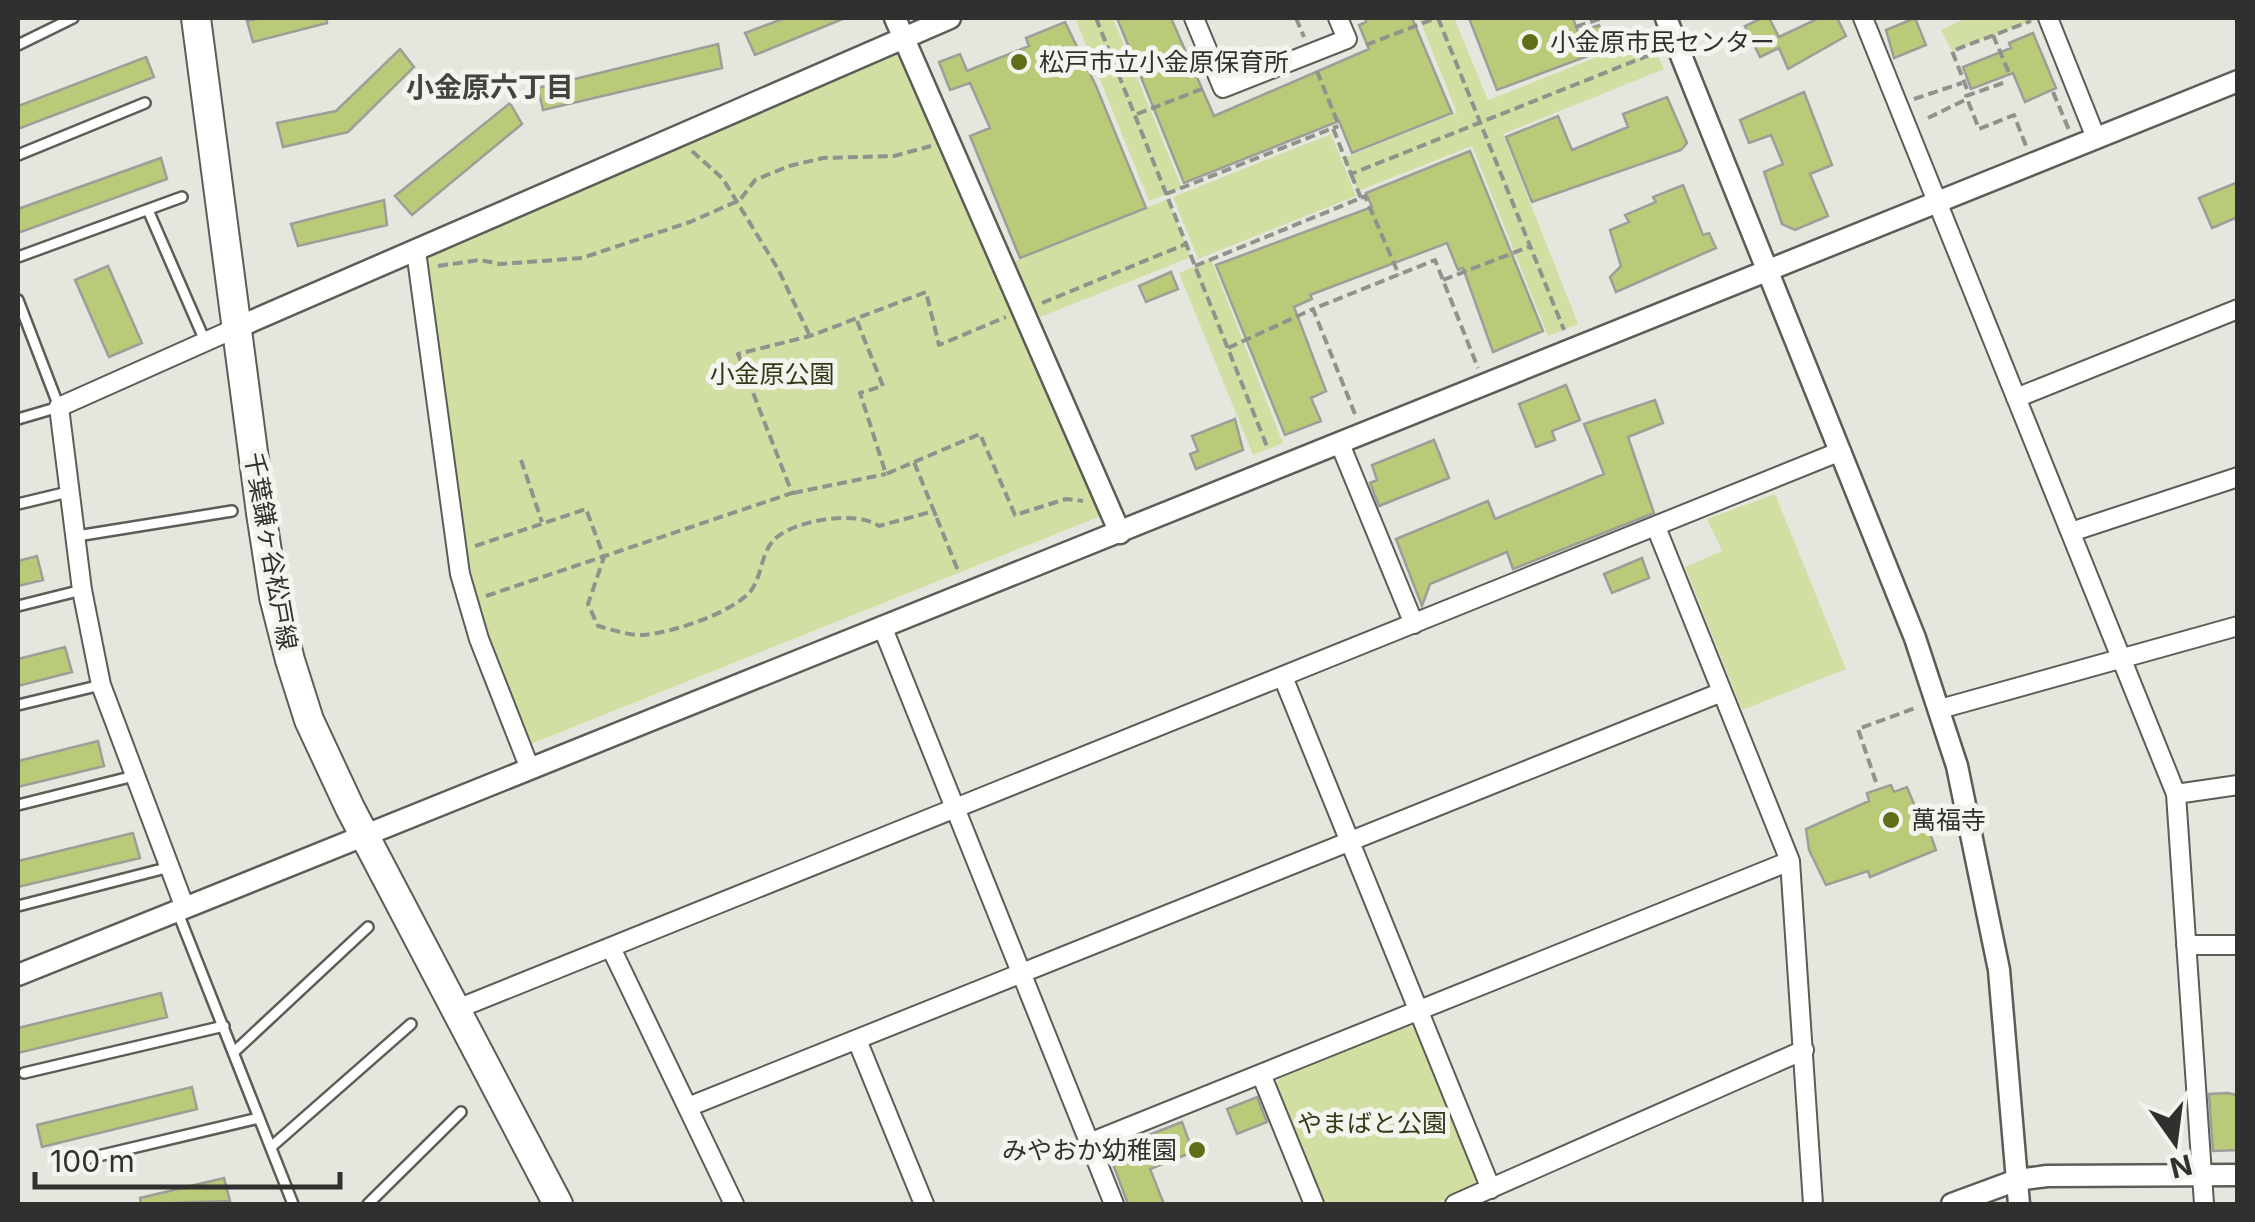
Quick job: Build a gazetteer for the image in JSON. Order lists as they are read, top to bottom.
{
  "streets": {
    "main road": ["千葉鎌ヶ谷松戸線"]
  },
  "districts": ["小金原六丁目"],
  "parks": ["小金原公園", "やまばと公園"],
  "places": [
    "小金原市民センター",
    "松戸市立小金原保育所",
    "萬福寺",
    "みやおか幼稚園"
  ],
  "scale_bar": "100 m",
  "north": "bottom"
}
